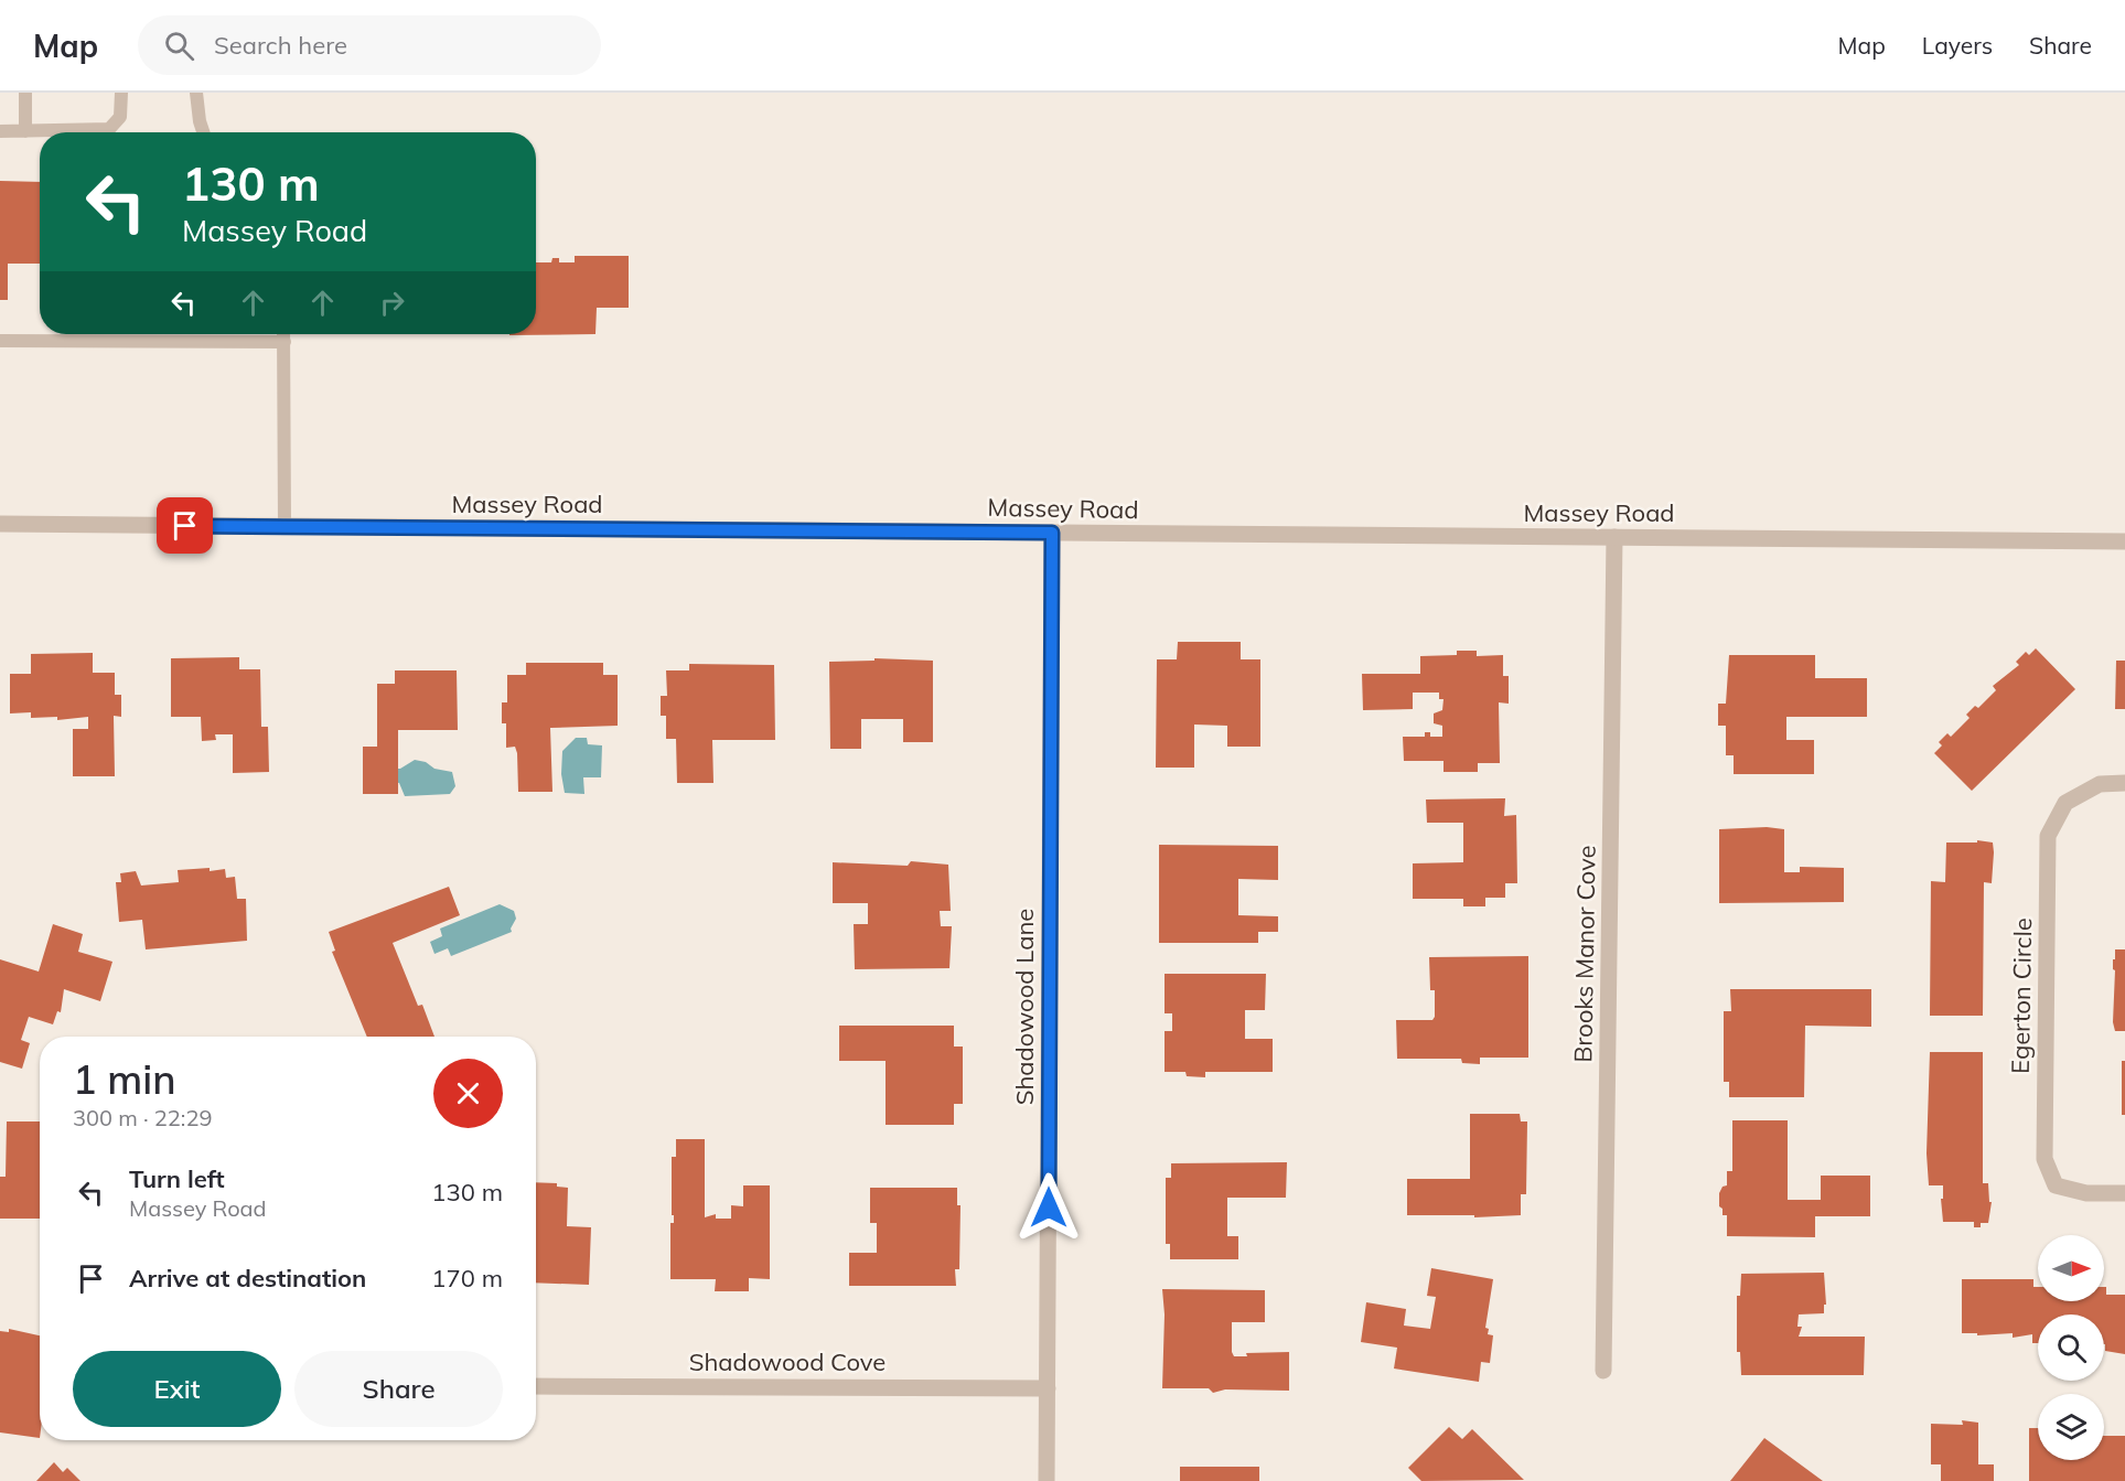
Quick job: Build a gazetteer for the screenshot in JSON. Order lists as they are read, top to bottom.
{
  "streets": {
    "street": [
      "Massey Road",
      "Brooks Manor Cove",
      "Egerton Circle",
      "Shadowood Lane",
      "Shadowood Cove"
    ]
  },
  "crossings": [
    ["Massey Road", "Brooks Manor Cove"],
    ["Massey Road", "Shadowood Lane"],
    ["Shadowood Lane", "Shadowood Cove"]
  ],
  "north": "right",
  "page": {
    "header": "Map",
    "search": "Search here",
    "nav": ["Map", "Layers", "Share"],
    "turn": ["130 m", "Massey Road"],
    "heading": ["1 min", "300 m · 22:29"],
    "list": [
      {
        "name": "Turn left",
        "note": "Massey Road",
        "value": "130 m"
      },
      {
        "name": "Arrive at destination",
        "value": "170 m"
      }
    ],
    "buttons": ["Exit", "Share"]
  }
}
